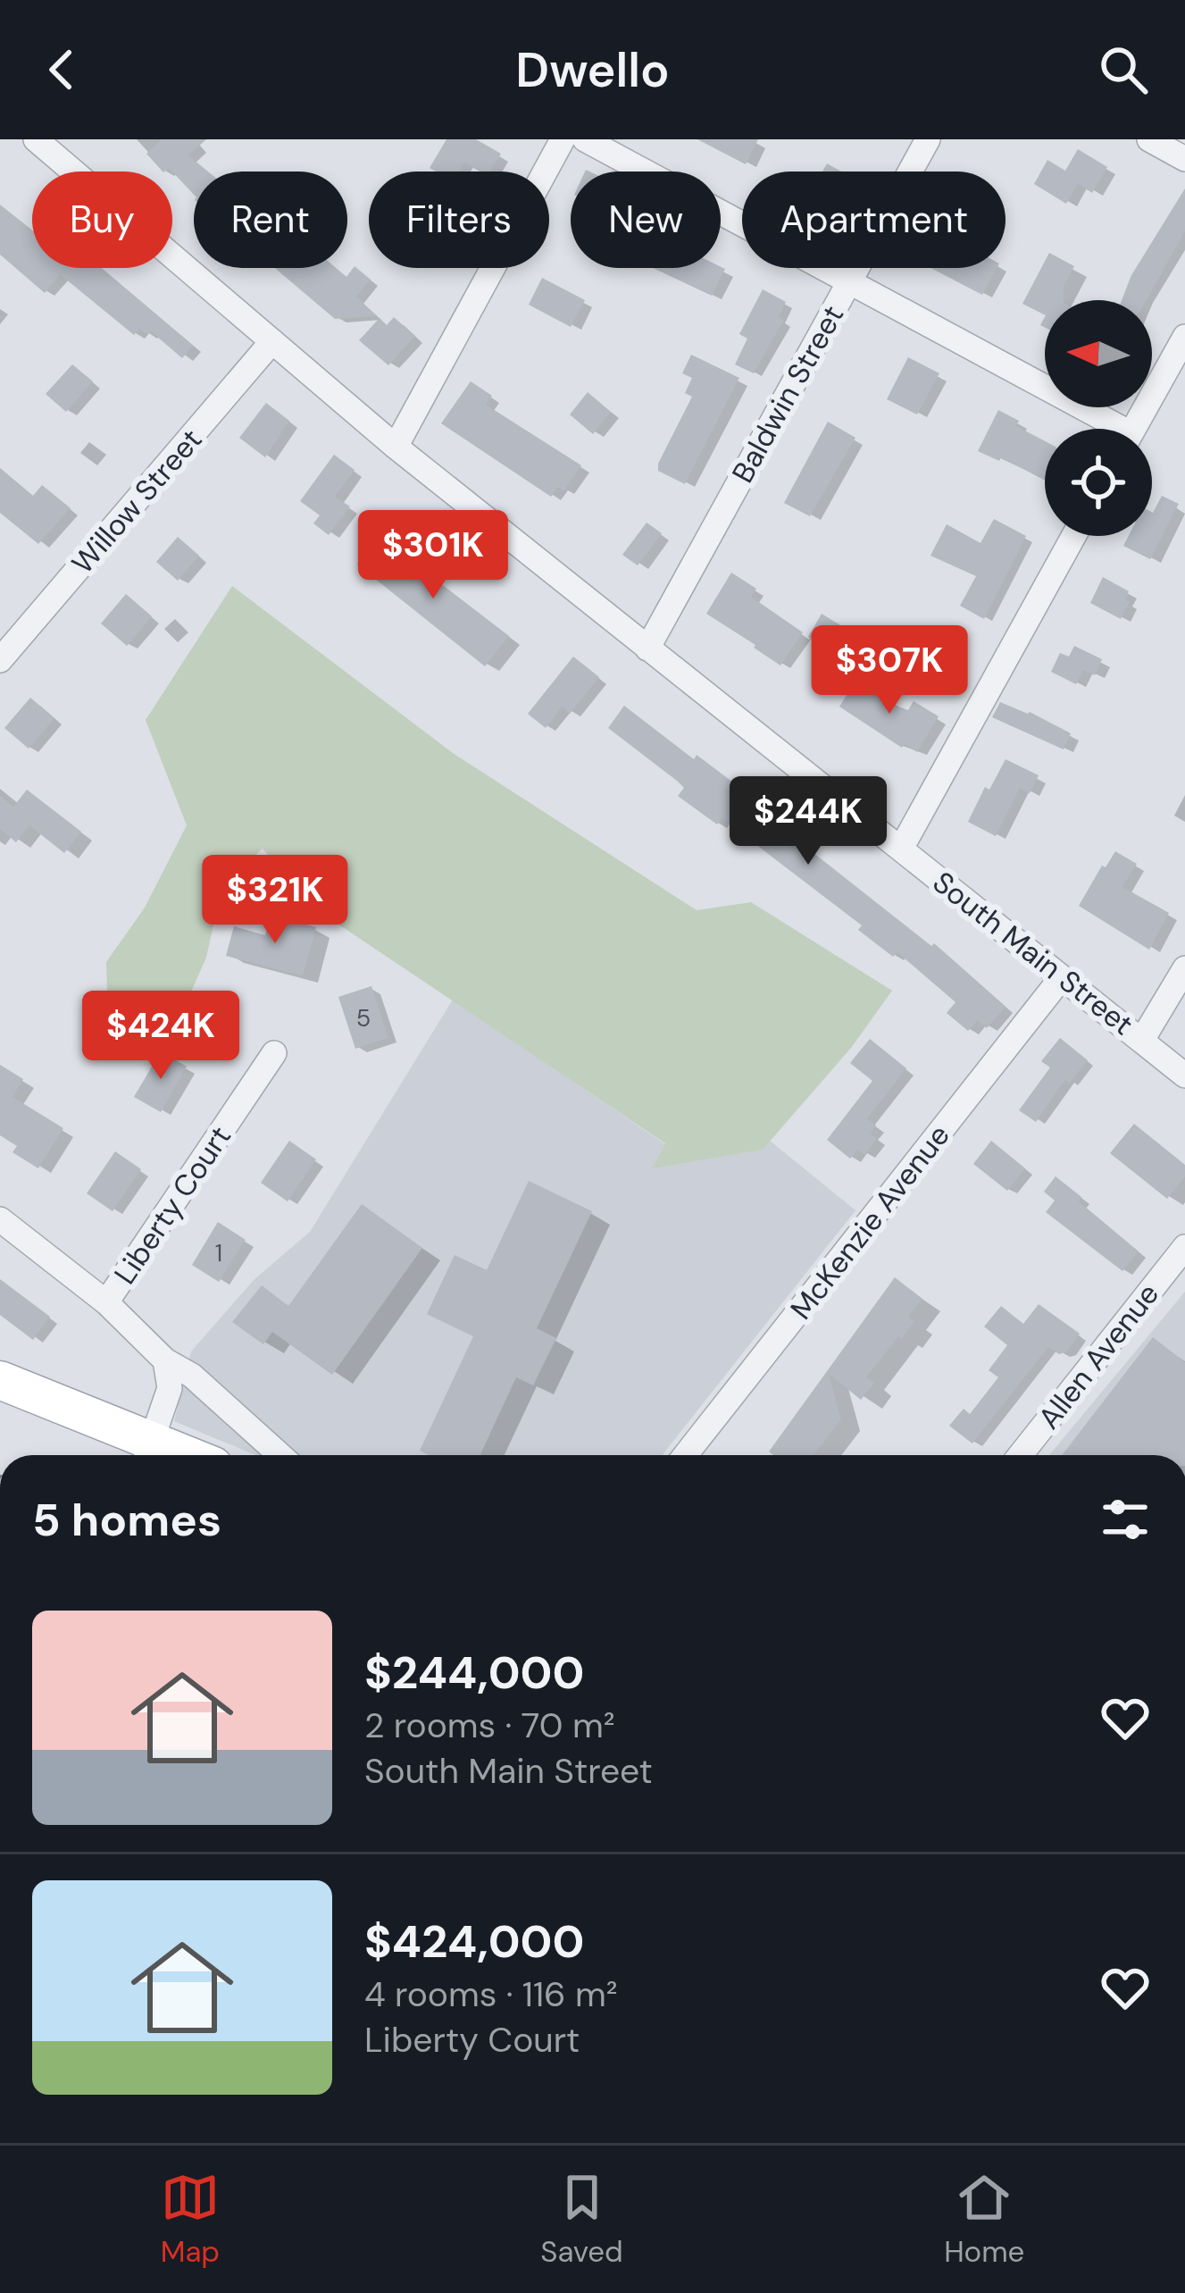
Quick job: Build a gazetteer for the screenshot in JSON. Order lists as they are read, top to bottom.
{
  "streets": {
    "street": [
      "Baldwin Street",
      "Willow Street",
      "South Main Street",
      "Liberty Court",
      "McKenzie Avenue",
      "Allen Avenue"
    ]
  },
  "crossings": [
    ["Baldwin Street", "South Main Street"],
    ["Willow Street", "South Main Street"],
    ["South Main Street", "McKenzie Avenue"]
  ],
  "house_numbers": ["5", "1"],
  "north": "left",
  "page": {
    "header": "Dwello",
    "chip": [
      "Buy",
      "Rent",
      "Filters",
      "New",
      "Apartment"
    ],
    "price": [
      "$301K",
      "$307K",
      "$244K",
      "$321K",
      "$424K"
    ],
    "heading": "5 homes",
    "list": [
      {
        "name": "$244,000",
        "note": "2 rooms · 70 m² · South Main Street"
      },
      {
        "name": "$424,000",
        "note": "4 rooms · 116 m² · Liberty Court"
      }
    ],
    "tabs": ["Map", "Saved", "Home"]
  }
}
